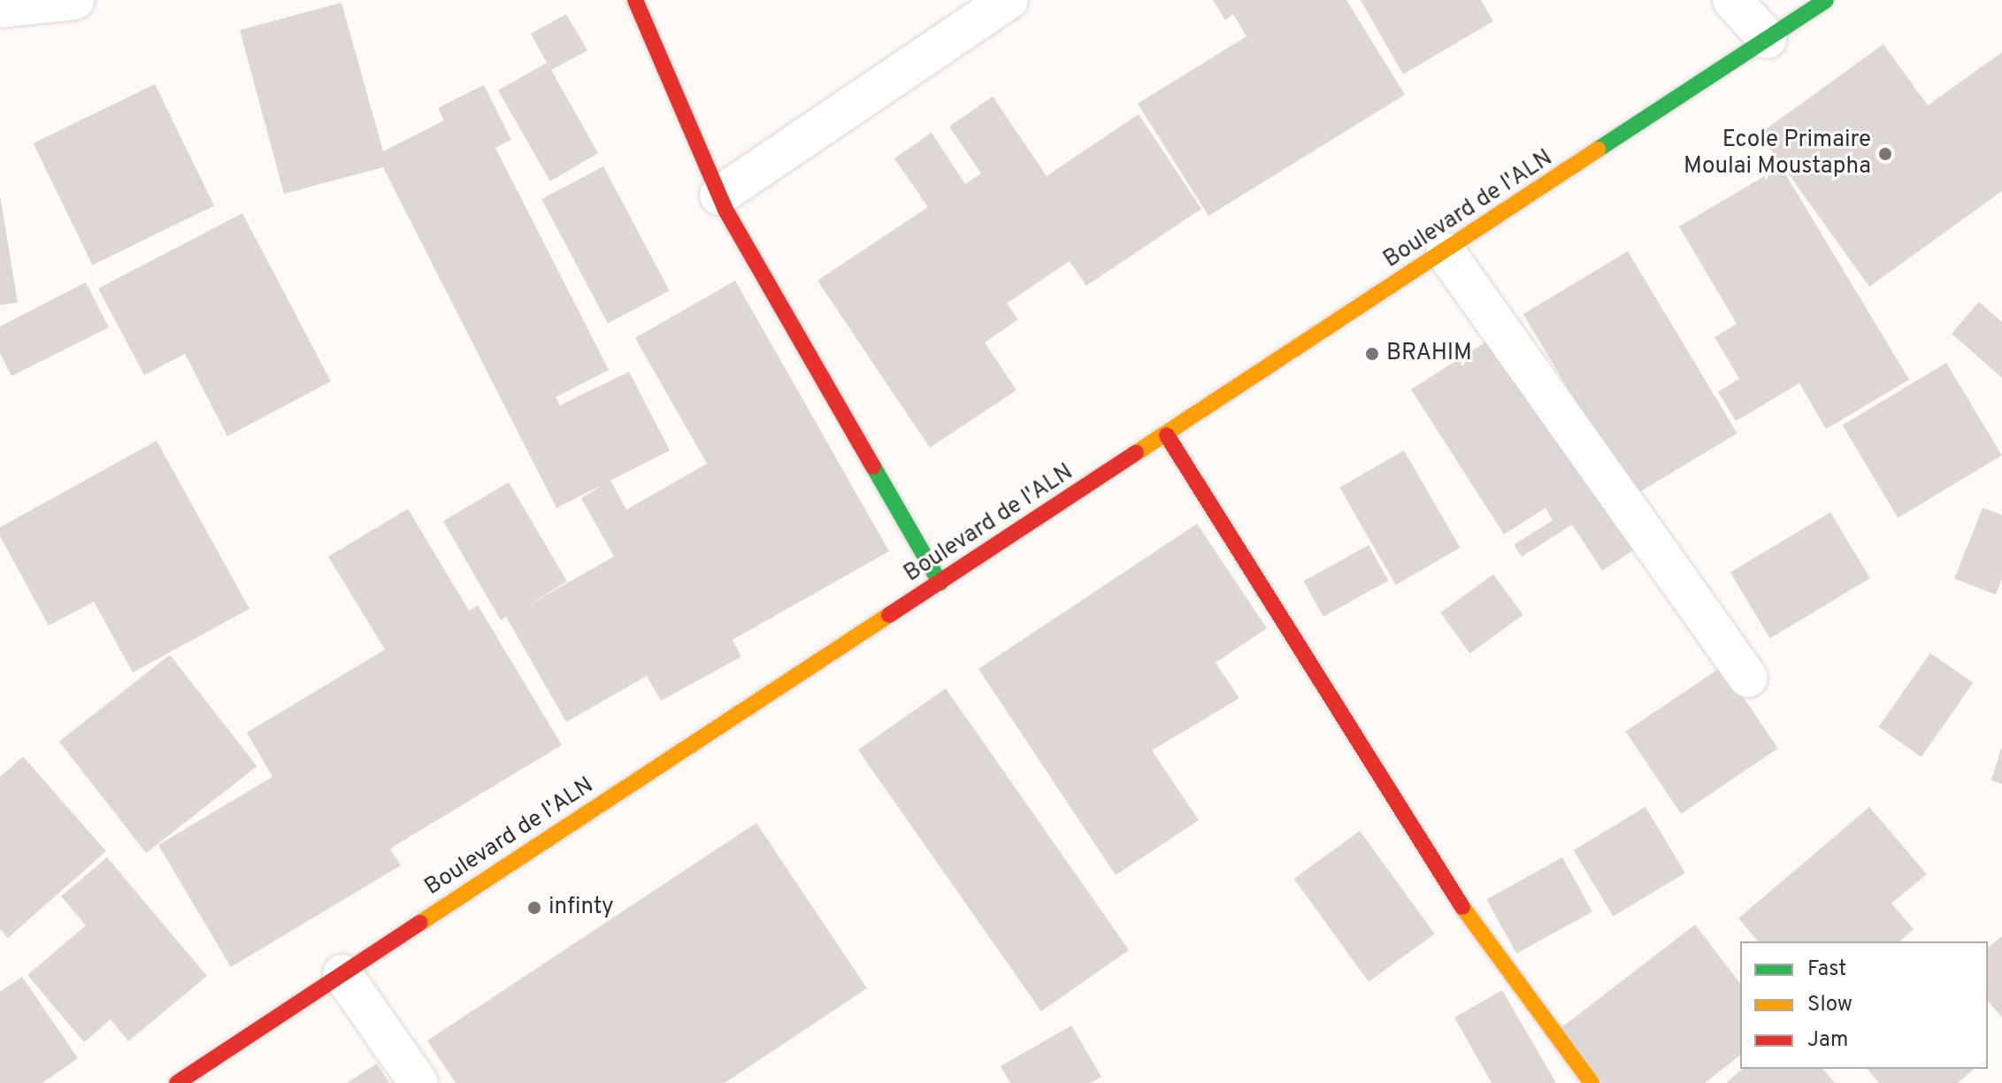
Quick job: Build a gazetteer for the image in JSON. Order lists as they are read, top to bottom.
{
  "streets": {
    "main road": ["Boulevard de l'ALN"]
  },
  "places": ["Ecole Primaire Moulai Moustapha", "BRAHIM", "infinty"],
  "legend": ["Fast", "Slow", "Jam"]
}
